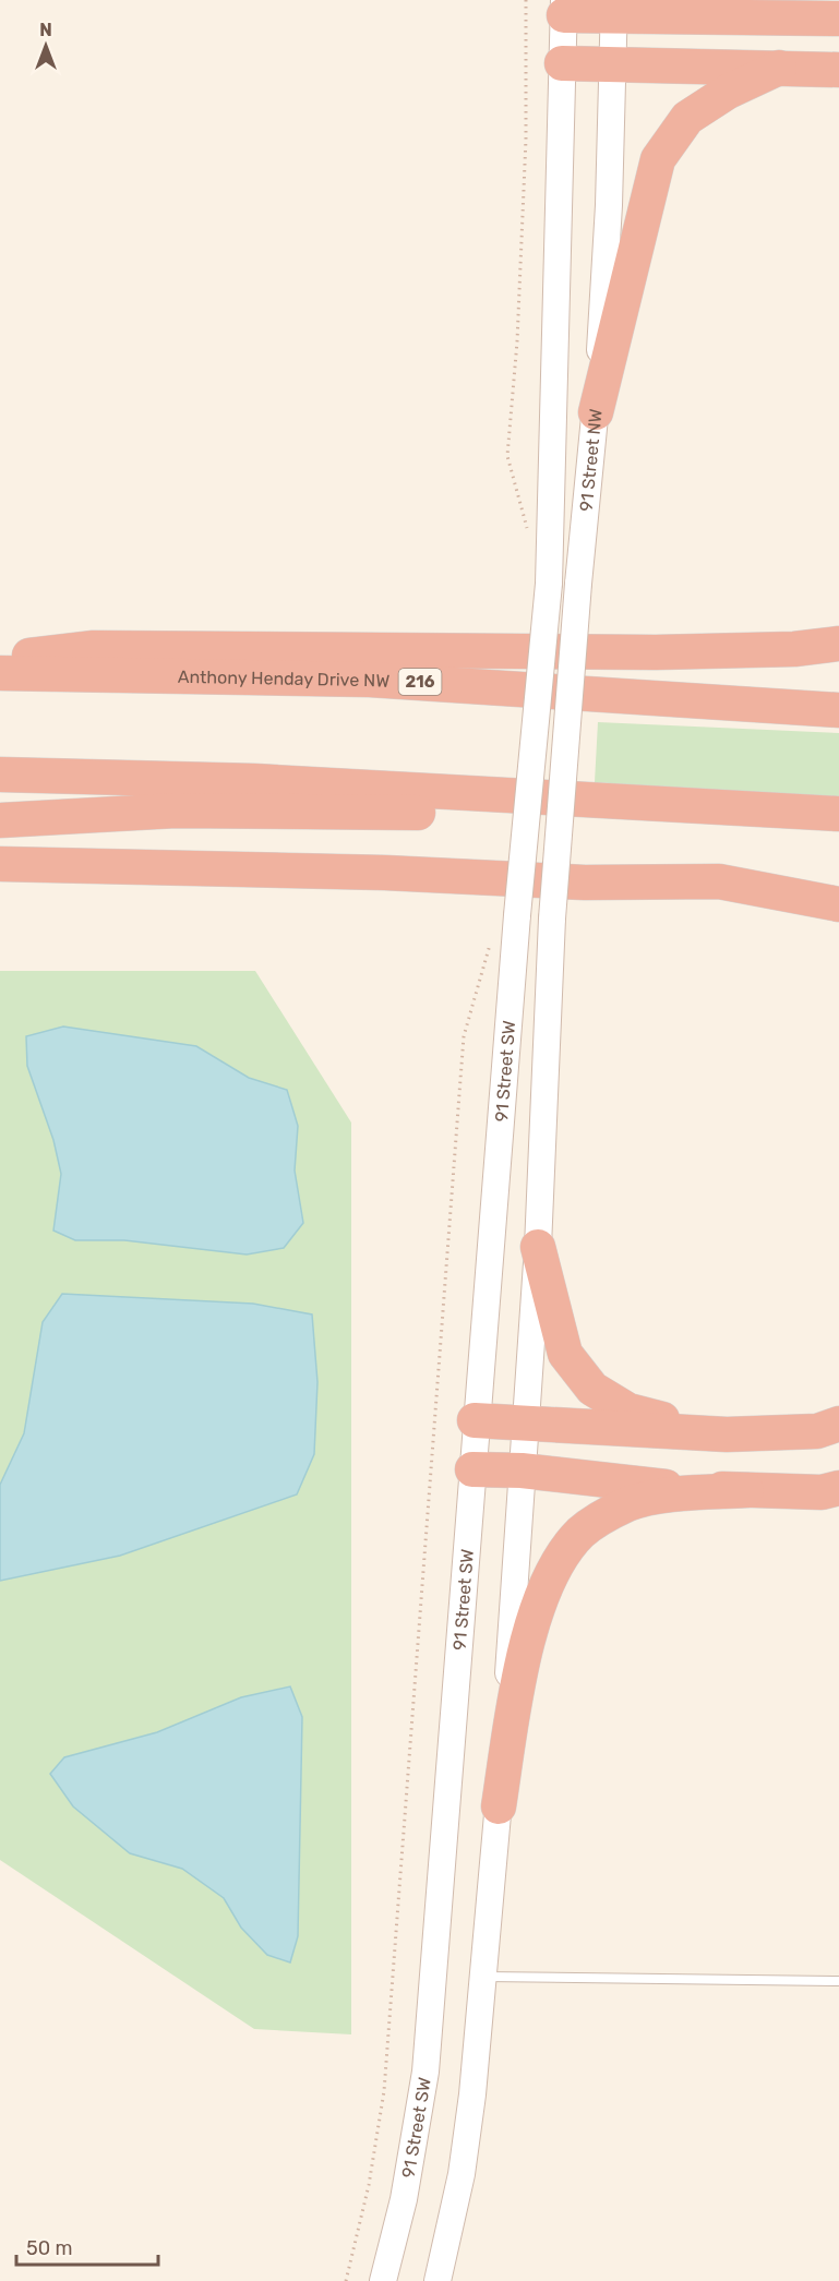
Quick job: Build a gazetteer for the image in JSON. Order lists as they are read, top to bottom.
{
  "streets": {
    "highway": ["Anthony Henday Drive NW", "216"],
    "main road": ["91 Street NW", "91 Street SW"]
  },
  "crossings": [
    ["91 Street NW", "91 Street SW"]
  ],
  "scale_bar": "50 m",
  "north": "top"
}
